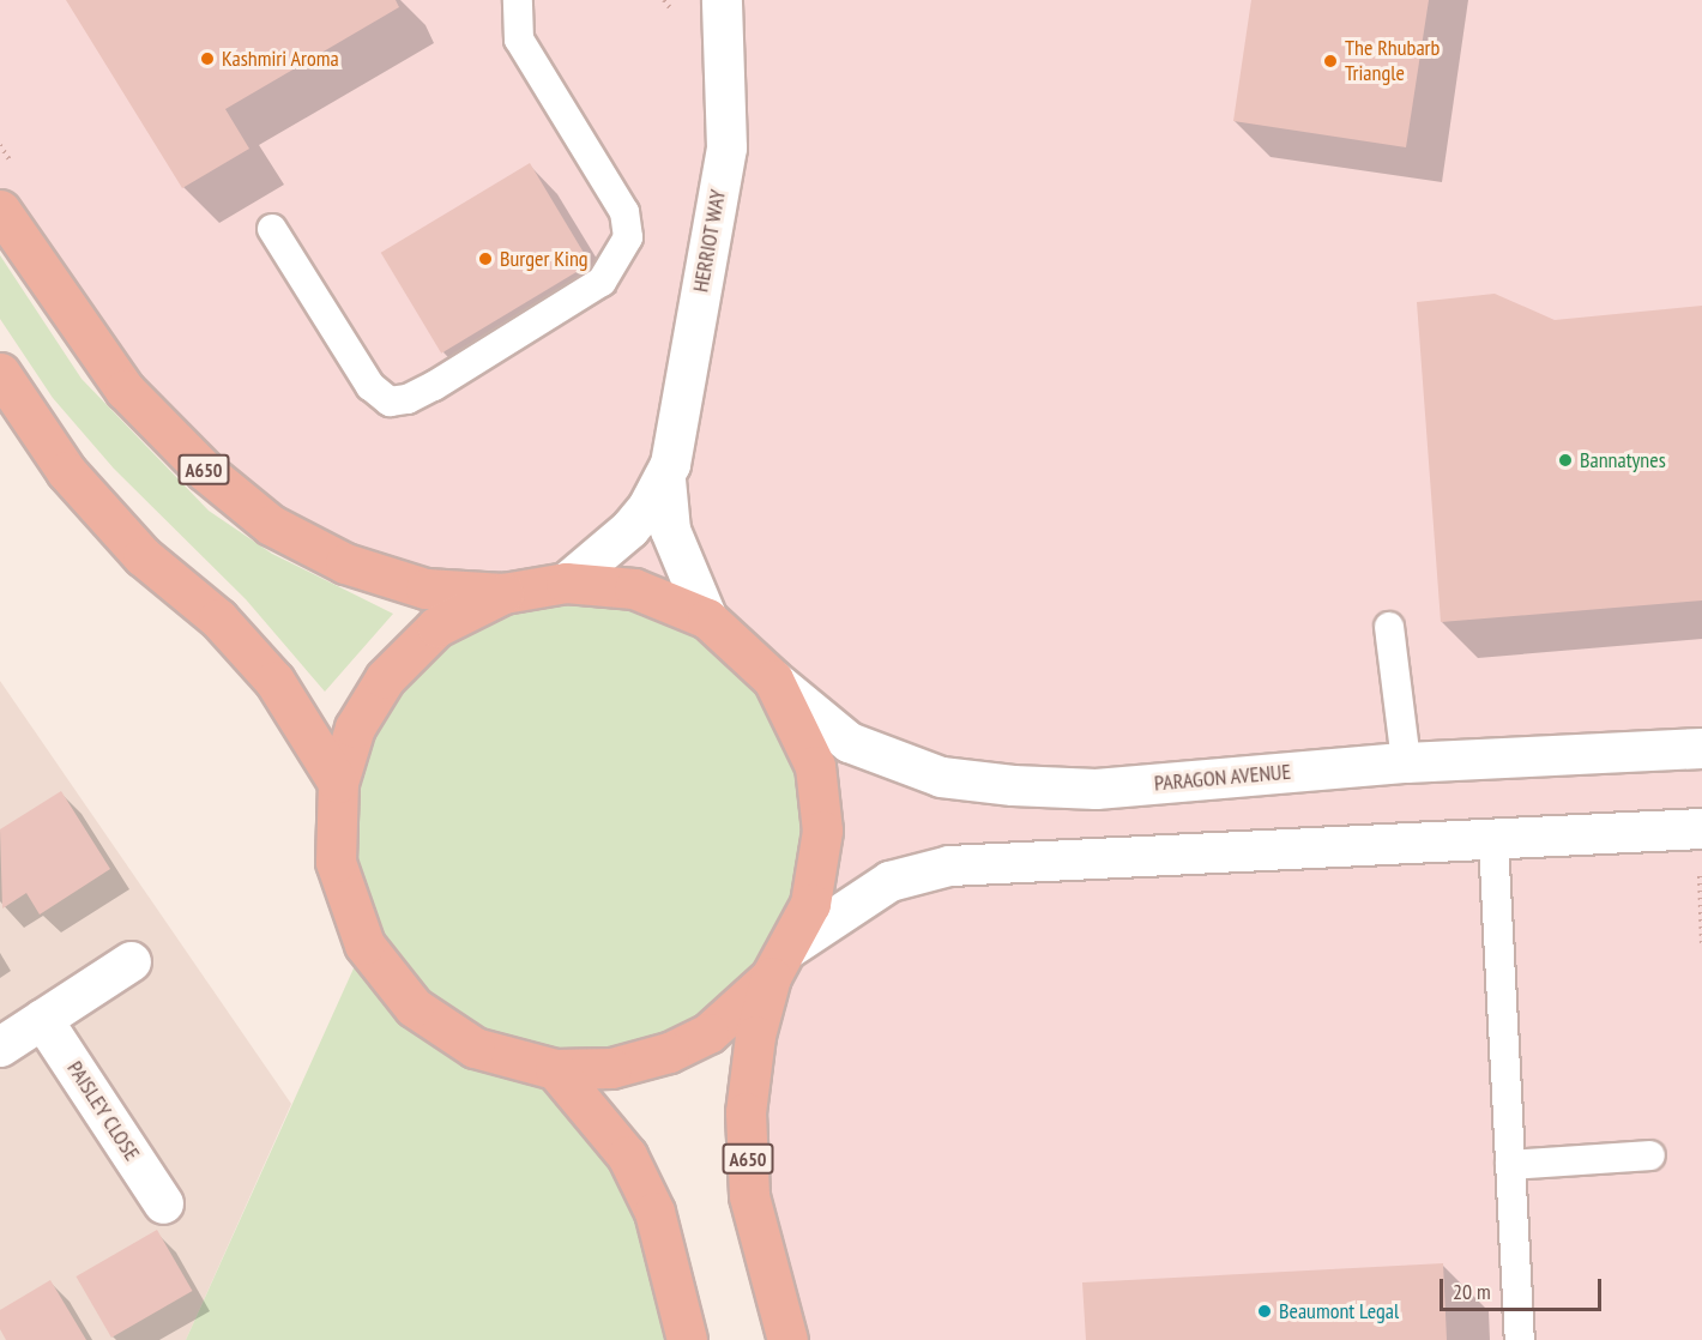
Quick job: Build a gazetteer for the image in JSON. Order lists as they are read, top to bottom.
{
  "streets": {
    "highway": ["A650"],
    "street": ["HERRIOT WAY", "PARAGON AVENUE", "PAISLEY CLOSE"]
  },
  "places": [
    "Kashmiri Aroma",
    "The Rhubarb Triangle",
    "Burger King",
    "Bannatynes",
    "Beaumont Legal"
  ],
  "scale_bar": "20 m"
}
